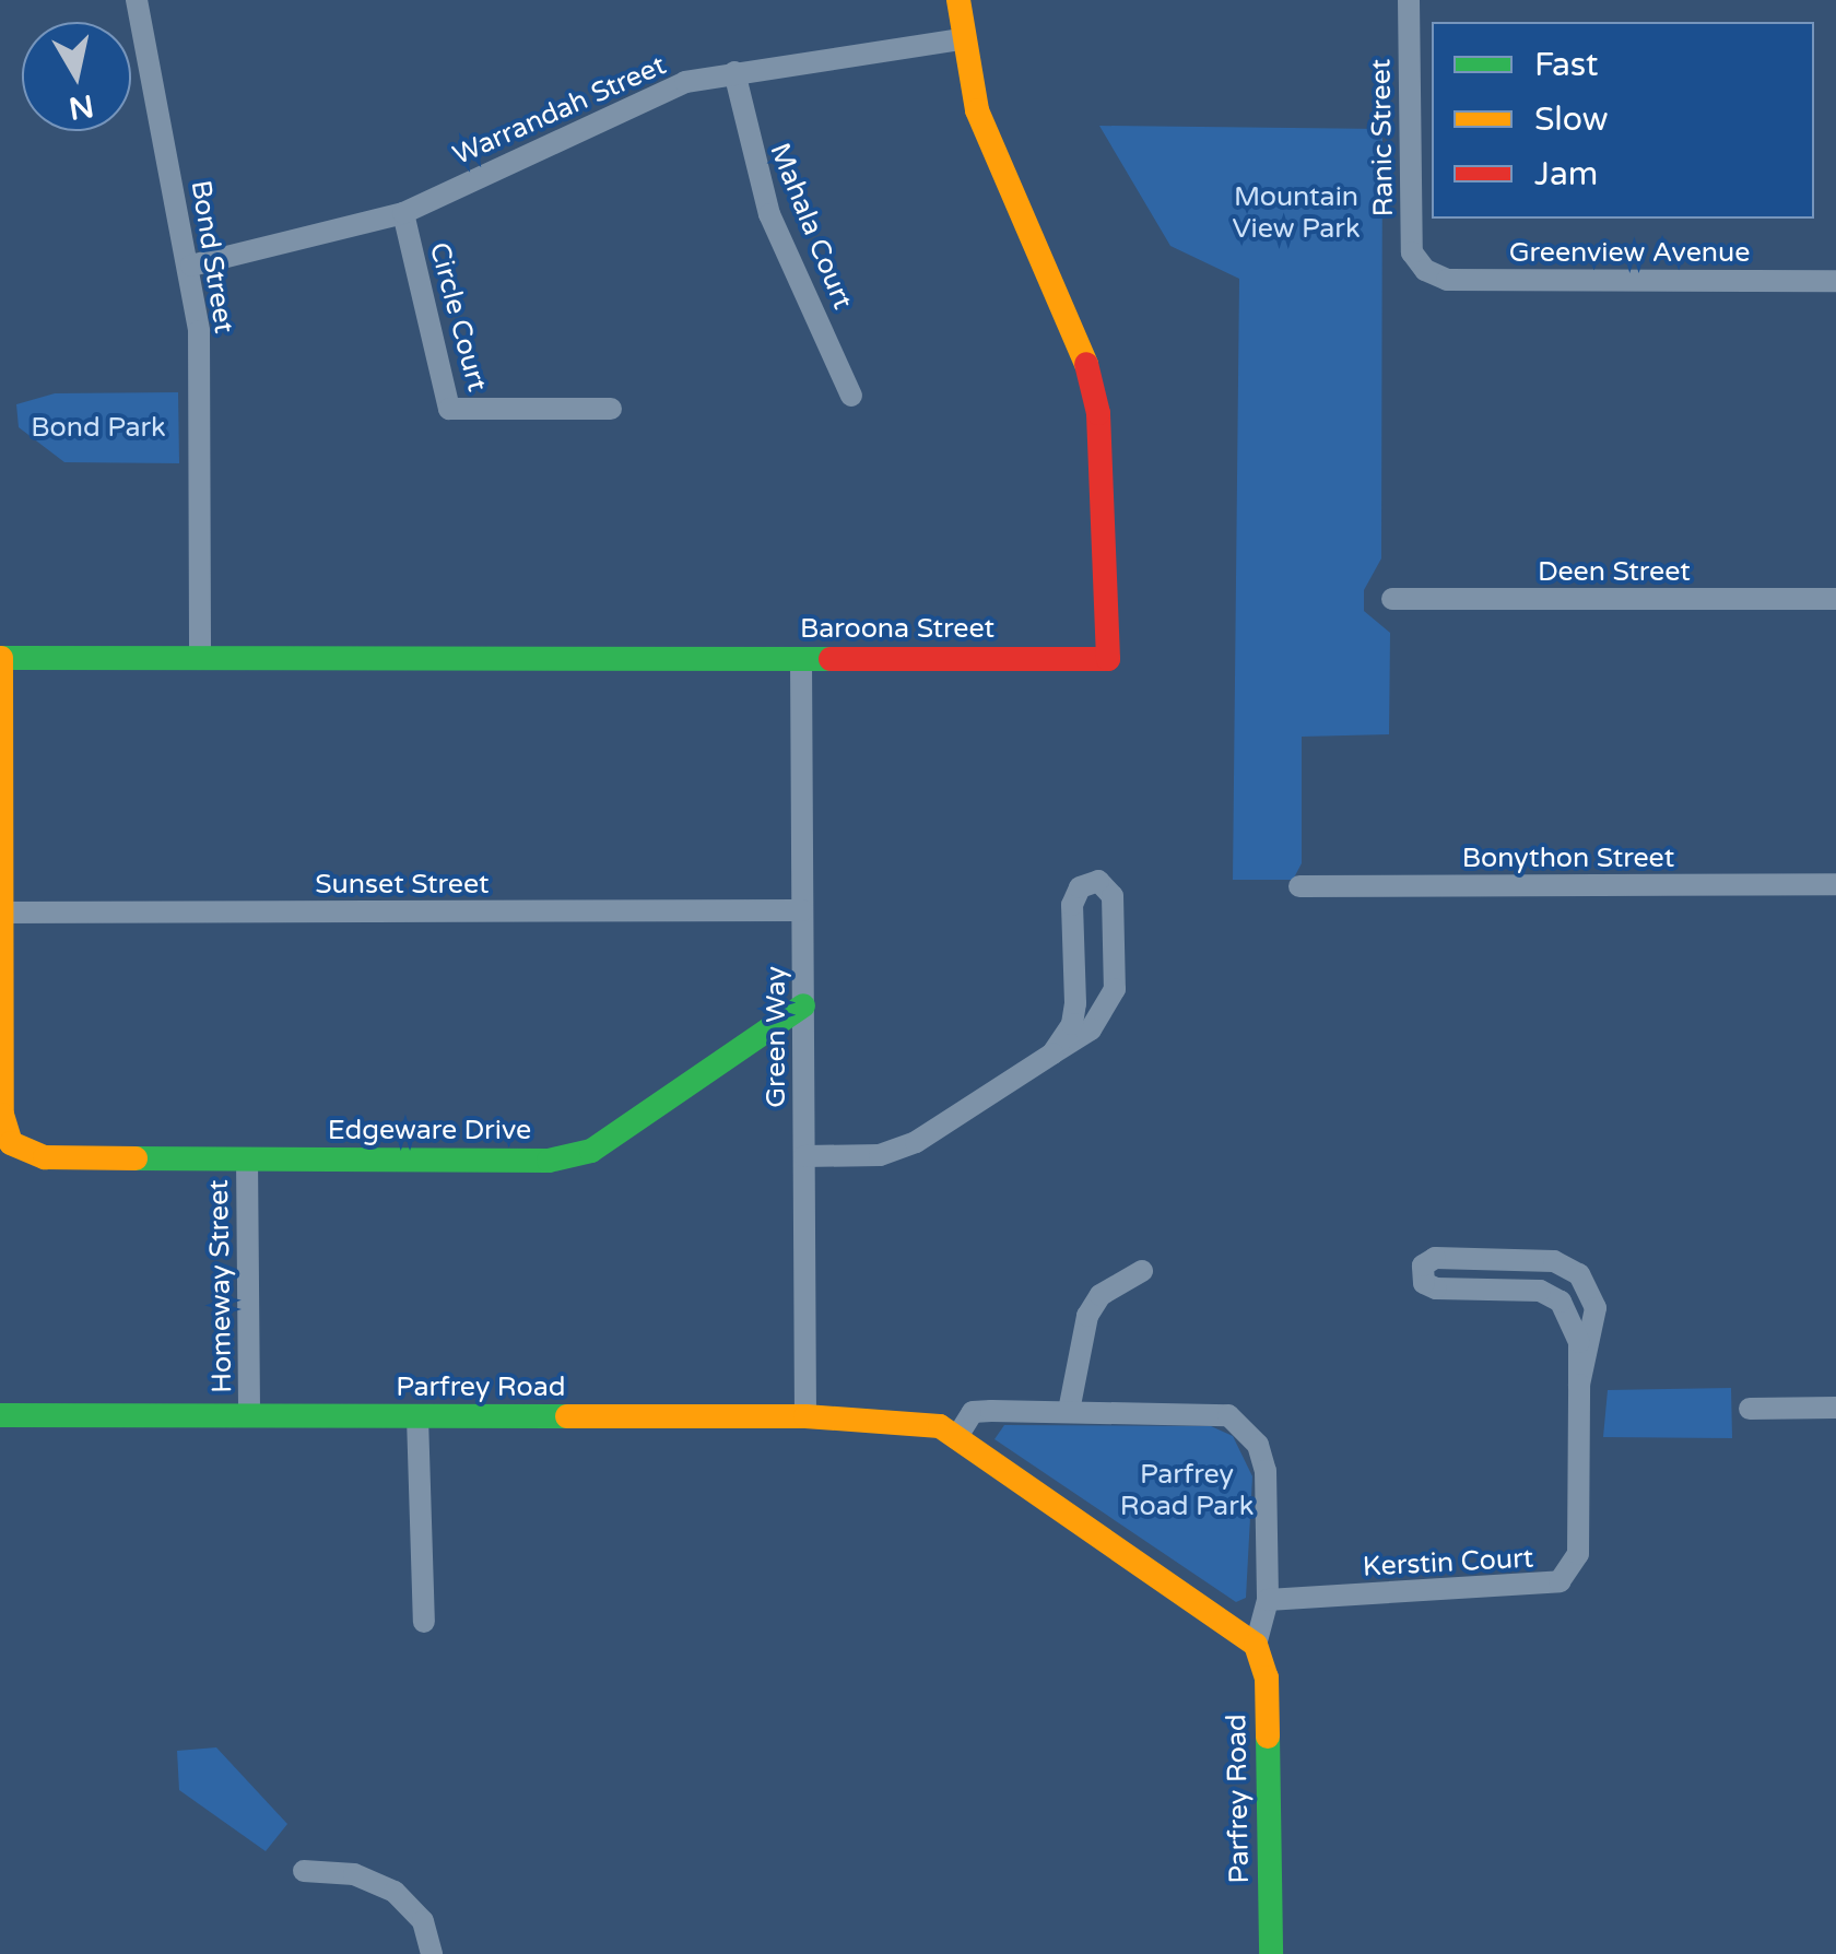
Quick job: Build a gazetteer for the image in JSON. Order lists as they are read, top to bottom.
{
  "streets": {
    "street": [
      "Warrandah Street",
      "Ranic Street",
      "Mahala Court",
      "Greenview Avenue",
      "Bond Street",
      "Circle Court",
      "Deen Street",
      "Baroona Street",
      "Bonython Street",
      "Sunset Street",
      "Green Way",
      "Edgeware Drive",
      "Homeway Street",
      "Parfrey Road",
      "Kerstin Court"
    ]
  },
  "crossings": [
    ["Warrandah Street", "Mahala Court"],
    ["Warrandah Street", "Bond Street"],
    ["Warrandah Street", "Circle Court"],
    ["Warrandah Street", "Baroona Street"],
    ["Ranic Street", "Greenview Avenue"],
    ["Bond Street", "Baroona Street"],
    ["Baroona Street", "Green Way"],
    ["Sunset Street", "Green Way"],
    ["Sunset Street", "Edgeware Drive"],
    ["Green Way", "Edgeware Drive"],
    ["Green Way", "Parfrey Road"],
    ["Edgeware Drive", "Homeway Street"],
    ["Homeway Street", "Parfrey Road"],
    ["Parfrey Road", "Kerstin Court"]
  ],
  "parks": ["Mountain View Park", "Bond Park", "Parfrey Road Park"],
  "legend": ["Fast", "Slow", "Jam"],
  "north": "bottom"
}
